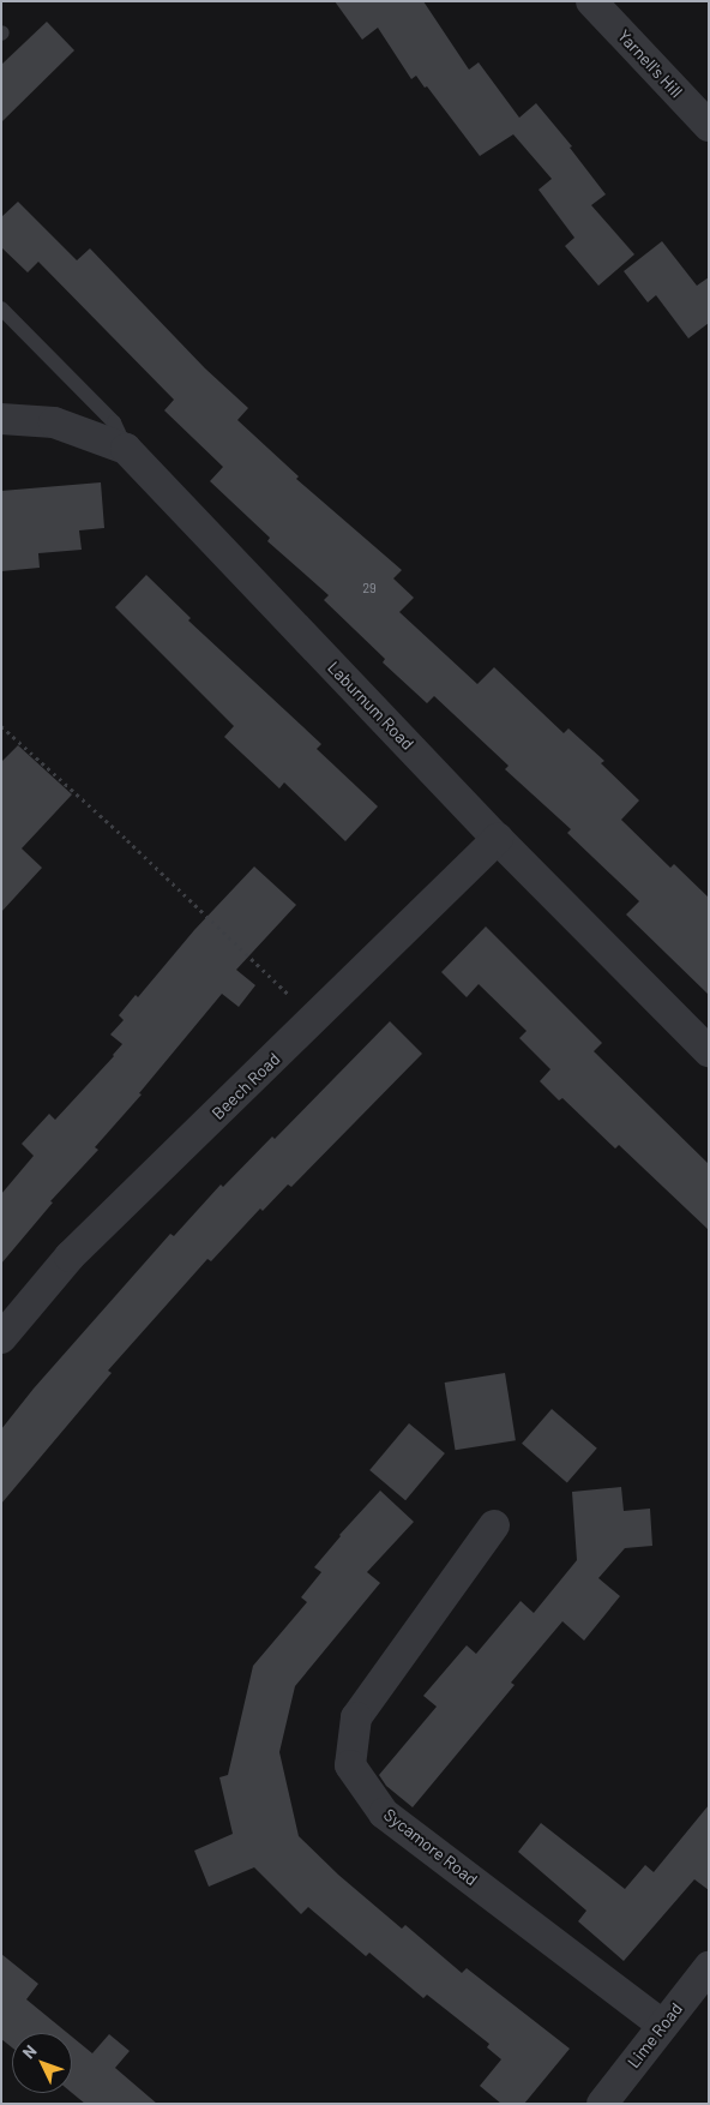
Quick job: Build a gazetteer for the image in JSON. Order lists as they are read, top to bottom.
{
  "streets": {
    "street": [
      "Yarnell's Hill",
      "Laburnum Road",
      "Beech Road",
      "Sycamore Road",
      "Lime Road"
    ]
  },
  "crossings": [
    ["Laburnum Road", "Beech Road"],
    ["Sycamore Road", "Lime Road"]
  ],
  "house_numbers": ["29"],
  "north": "top left"
}
